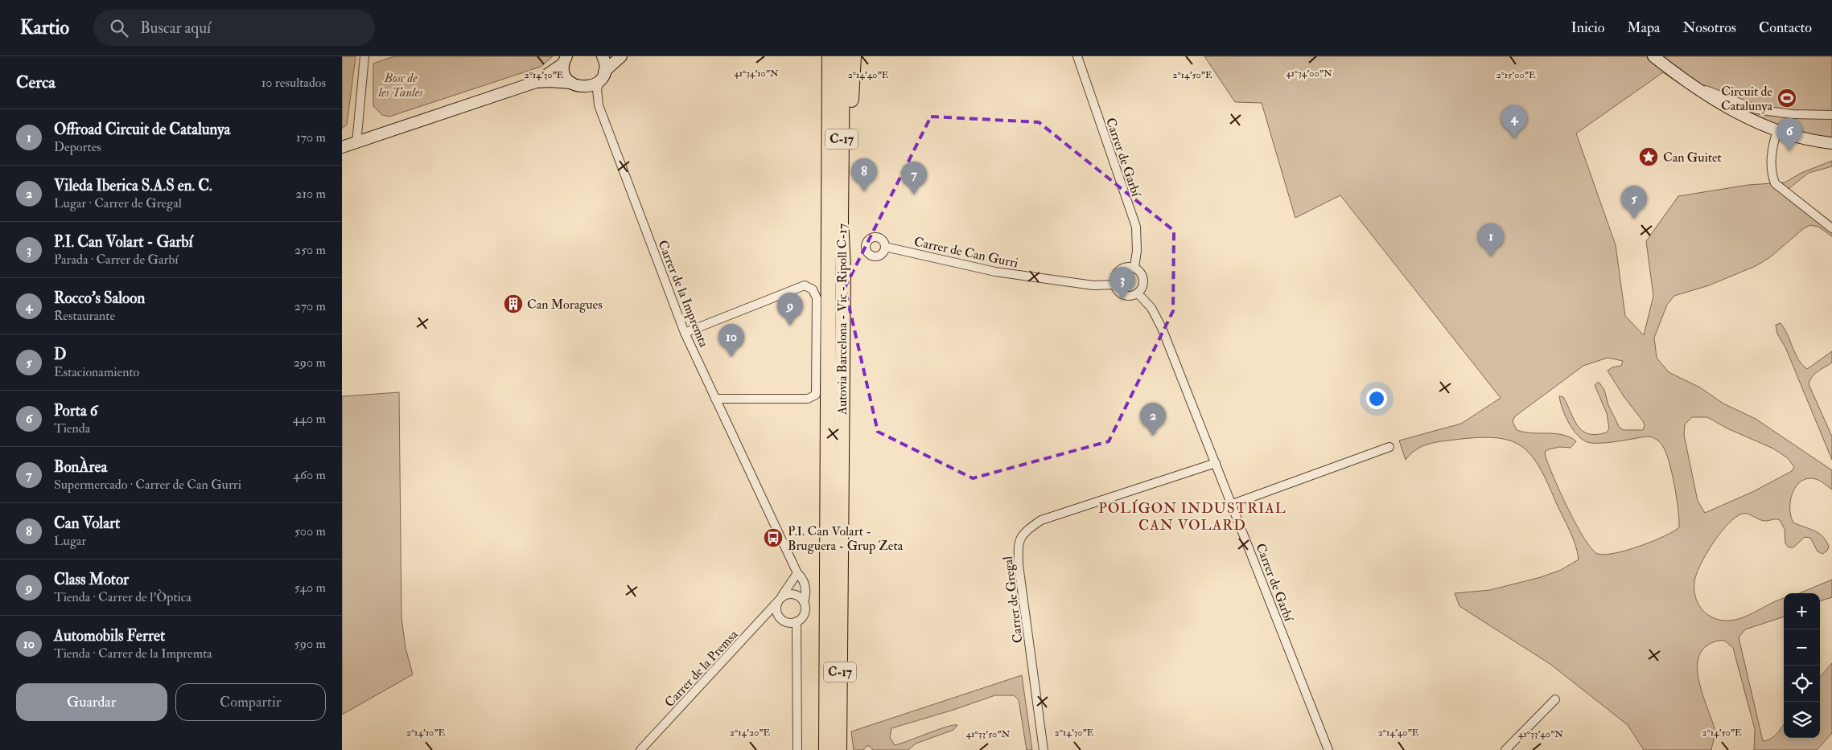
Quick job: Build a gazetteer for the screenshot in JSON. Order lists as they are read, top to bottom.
{
  "streets": {
    "highway": ["C-17", "Autovia Barcelona - Vic - Ripoll C-17"],
    "street": [
      "Carrer de Garbí",
      "Carrer de Can Gurri",
      "Carrer de la Impremta",
      "Carrer de Gregal",
      "Carrer de la Premsa"
    ]
  },
  "crossings": [
    ["C-17", "Autovia Barcelona - Vic - Ripoll C-17"],
    ["Carrer de Garbí", "Carrer de Can Gurri"],
    ["Carrer de Garbí", "Carrer de Gregal"],
    ["Carrer de la Impremta", "Carrer de la Premsa"]
  ],
  "districts": ["POLÍGON INDUSTRIAL CAN VOLARD"],
  "parks": ["Bosc de les Taules"],
  "places": {
    "sports": ["Circuit de Catalunya"],
    "place": ["Can Guitet"],
    "building": ["Can Moragues"],
    "bus stop": ["P.I. Can Volart - Bruguera - Grup Zeta"]
  },
  "page": {
    "header": "Kartio",
    "search": "Buscar aquí",
    "nav": [
      "Inicio",
      "Mapa",
      "Nosotros",
      "Contacto"
    ],
    "heading": ["Cerca", "10 resultados"],
    "pins": [
      "4",
      "6",
      "8",
      "7",
      "5",
      "1",
      "3",
      "9",
      "10",
      "2"
    ],
    "list": [
      {
        "mark": "1",
        "name": "Offroad Circuit de Catalunya",
        "note": "Deportes",
        "value": "170 m"
      },
      {
        "mark": "2",
        "name": "Vileda Iberica S.A.S en. C.",
        "note": "Lugar · Carrer de Gregal",
        "value": "210 m"
      },
      {
        "mark": "3",
        "name": "P.I. Can Volart - Garbí",
        "note": "Parada · Carrer de Garbí",
        "value": "250 m"
      },
      {
        "mark": "4",
        "name": "Rocco's Saloon",
        "note": "Restaurante",
        "value": "270 m"
      },
      {
        "mark": "5",
        "name": "D",
        "note": "Estacionamiento",
        "value": "290 m"
      },
      {
        "mark": "6",
        "name": "Porta 6",
        "note": "Tienda",
        "value": "440 m"
      },
      {
        "mark": "7",
        "name": "BonÀrea",
        "note": "Supermercado · Carrer de Can Gurri",
        "value": "460 m"
      },
      {
        "mark": "8",
        "name": "Can Volart",
        "note": "Lugar",
        "value": "500 m"
      },
      {
        "mark": "9",
        "name": "Class Motor",
        "note": "Tienda · Carrer de l'Òptica",
        "value": "540 m"
      },
      {
        "mark": "10",
        "name": "Automobils Ferret",
        "note": "Tienda · Carrer de la Impremta",
        "value": "590 m"
      }
    ],
    "map_buttons": ["+", "−"],
    "buttons": ["Guardar", "Compartir"]
  },
  "coordinates": [
    "41°34'10\"N",
    "41°34'00\"N",
    "2°15'00\"E",
    "2°14'30\"E",
    "2°14'40\"E",
    "2°14'50\"E",
    "2°14'10\"E",
    "2°14'20\"E",
    "41°33'50\"N",
    "41°33'40\"N"
  ]
}
